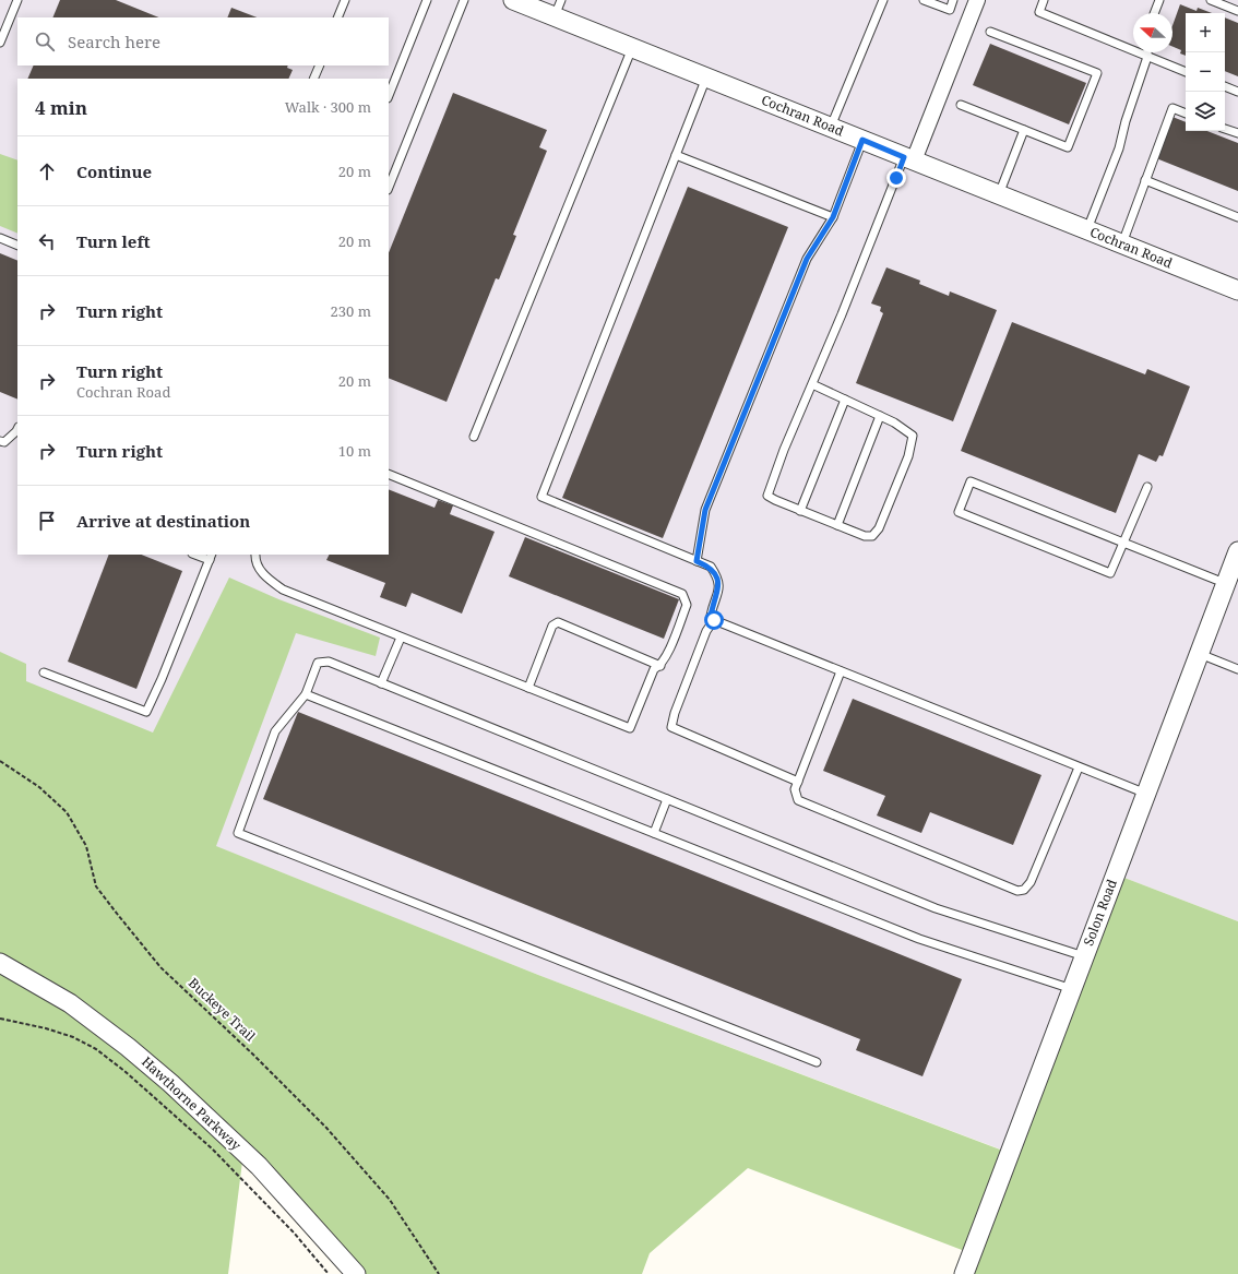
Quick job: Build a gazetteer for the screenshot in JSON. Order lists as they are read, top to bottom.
{
  "streets": {
    "street": ["Cochran Road", "Solon Road", "Hawthorne Parkway"],
    "path": ["Buckeye Trail"]
  },
  "north": "left",
  "page": {
    "map_buttons": ["+", "−"],
    "search": "Search here",
    "heading": ["4 min", "Walk · 300 m"],
    "list": [
      ["Continue", "20 m"],
      ["Turn left", "20 m"],
      ["Turn right", "230 m"],
      ["Turn right", "Cochran Road", "20 m"],
      ["Turn right", "10 m"],
      "Arrive at destination"
    ]
  }
}
